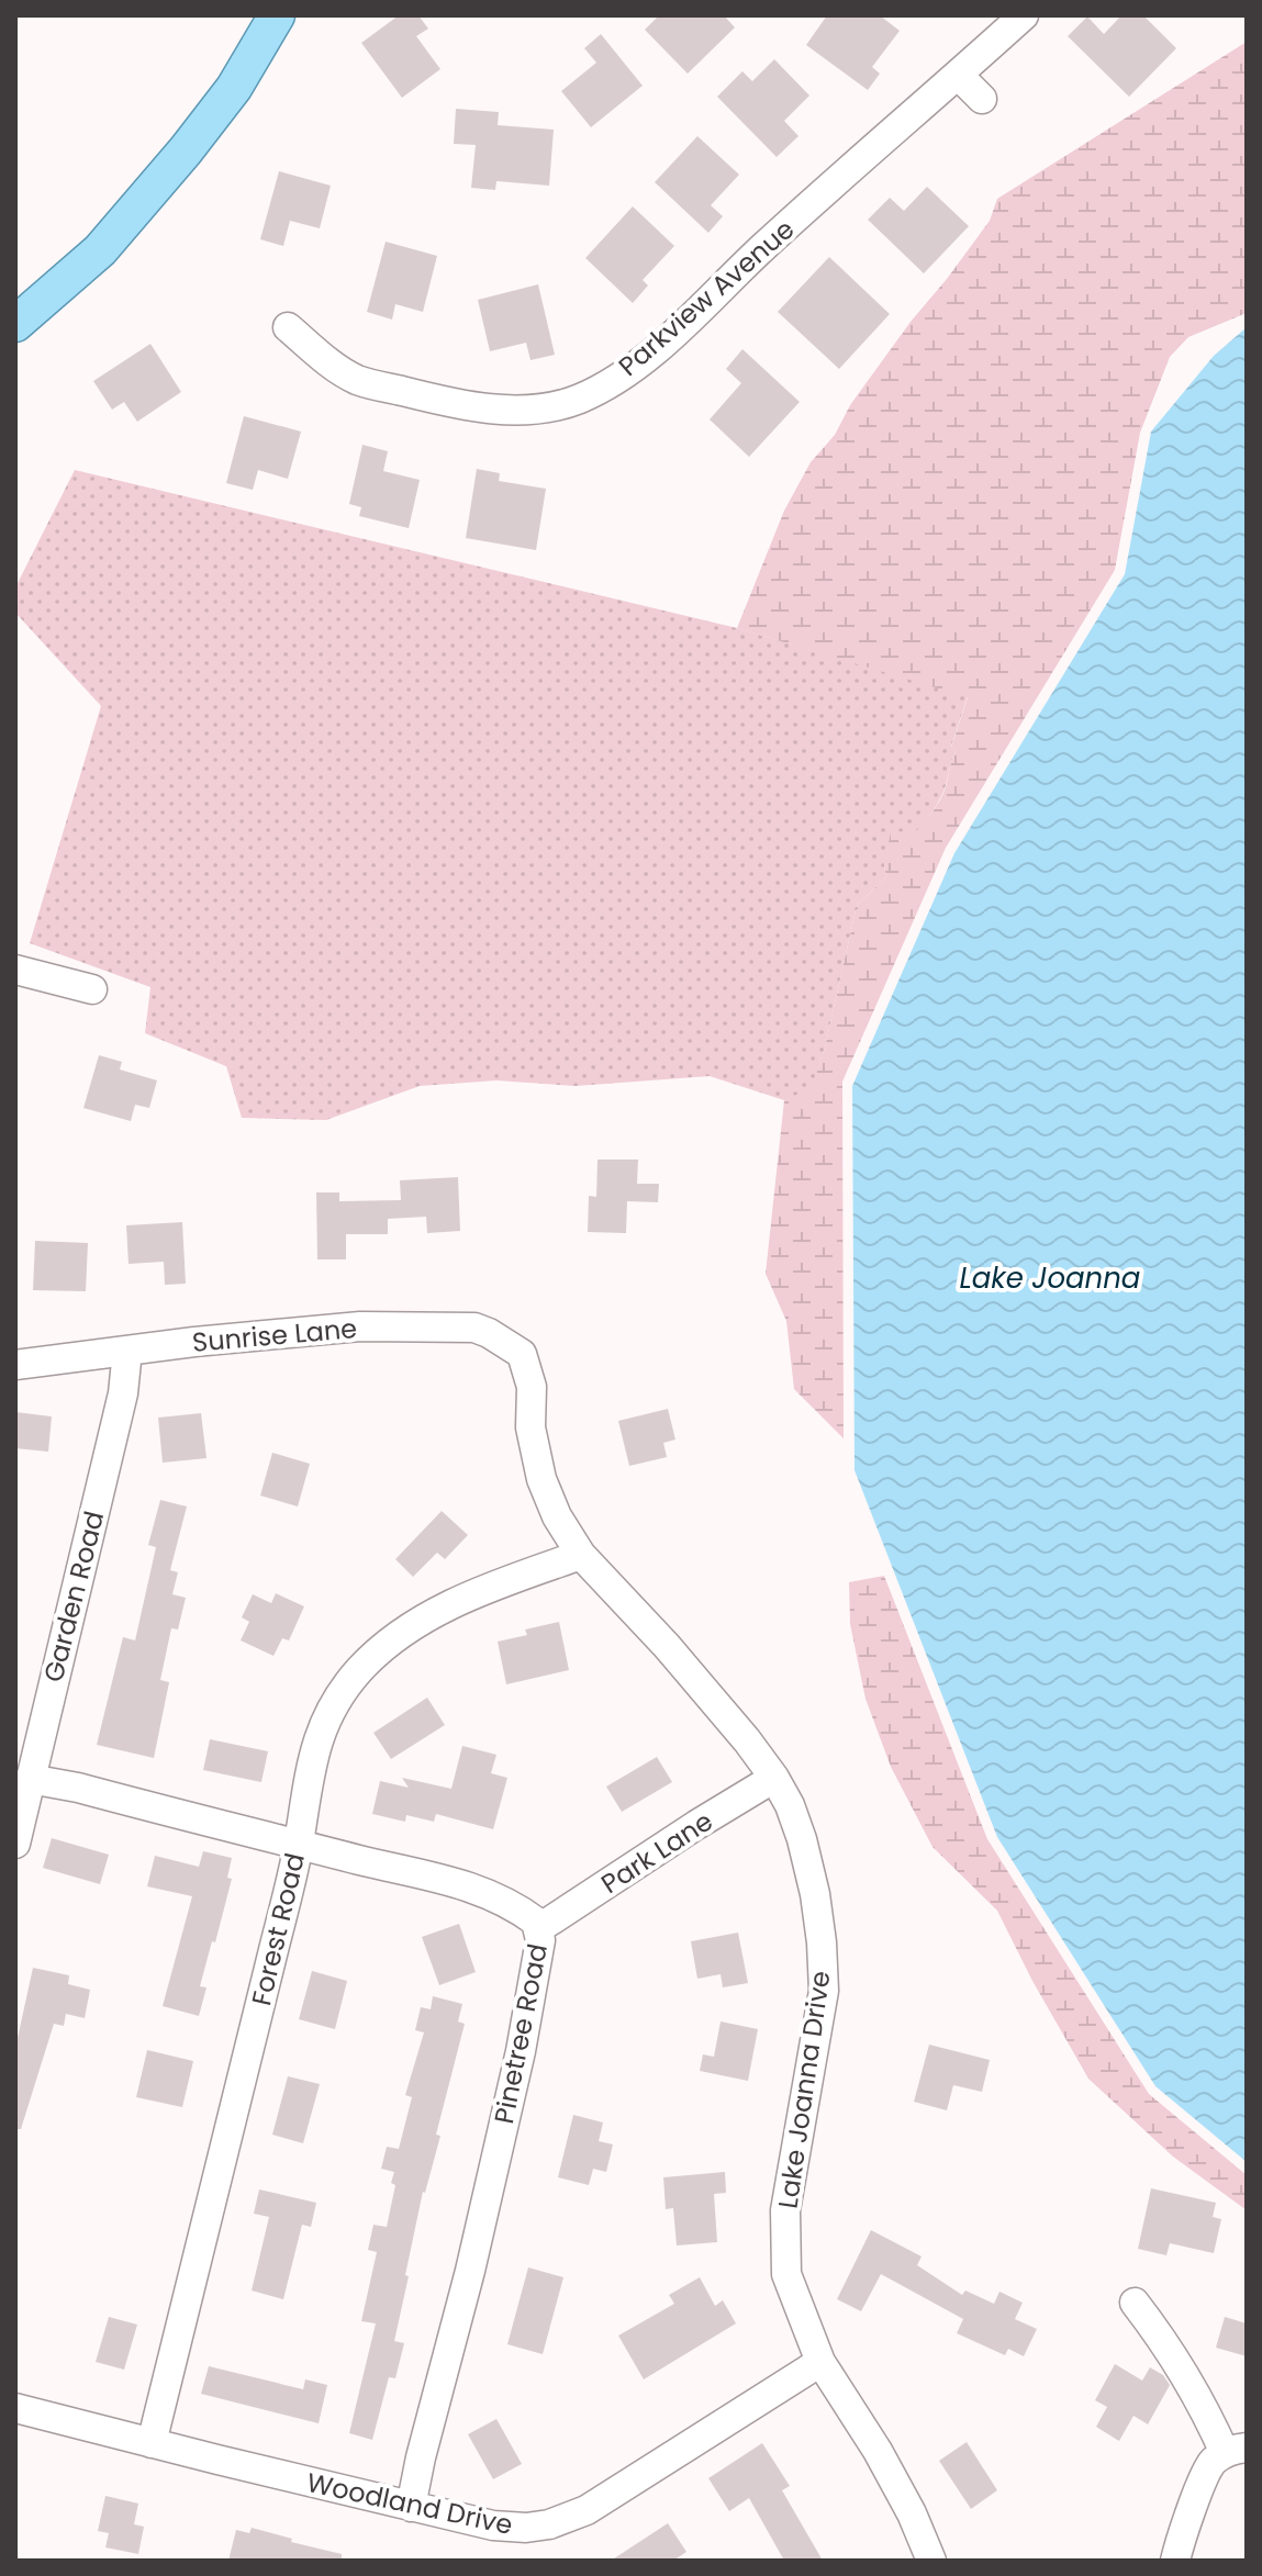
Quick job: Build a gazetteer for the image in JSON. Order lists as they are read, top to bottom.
{
  "streets": {
    "street": [
      "Parkview Avenue",
      "Sunrise Lane",
      "Garden Road",
      "Park Lane",
      "Forest Road",
      "Pinetree Road",
      "Lake Joanna Drive",
      "Woodland Drive"
    ]
  },
  "crossings": [
    ["Sunrise Lane", "Garden Road"],
    ["Sunrise Lane", "Lake Joanna Drive"],
    ["Garden Road", "Pinetree Road"],
    ["Park Lane", "Pinetree Road"],
    ["Park Lane", "Lake Joanna Drive"],
    ["Forest Road", "Pinetree Road"],
    ["Forest Road", "Lake Joanna Drive"],
    ["Forest Road", "Woodland Drive"],
    ["Pinetree Road", "Woodland Drive"],
    ["Lake Joanna Drive", "Woodland Drive"]
  ],
  "water": ["Lake Joanna"]
}
